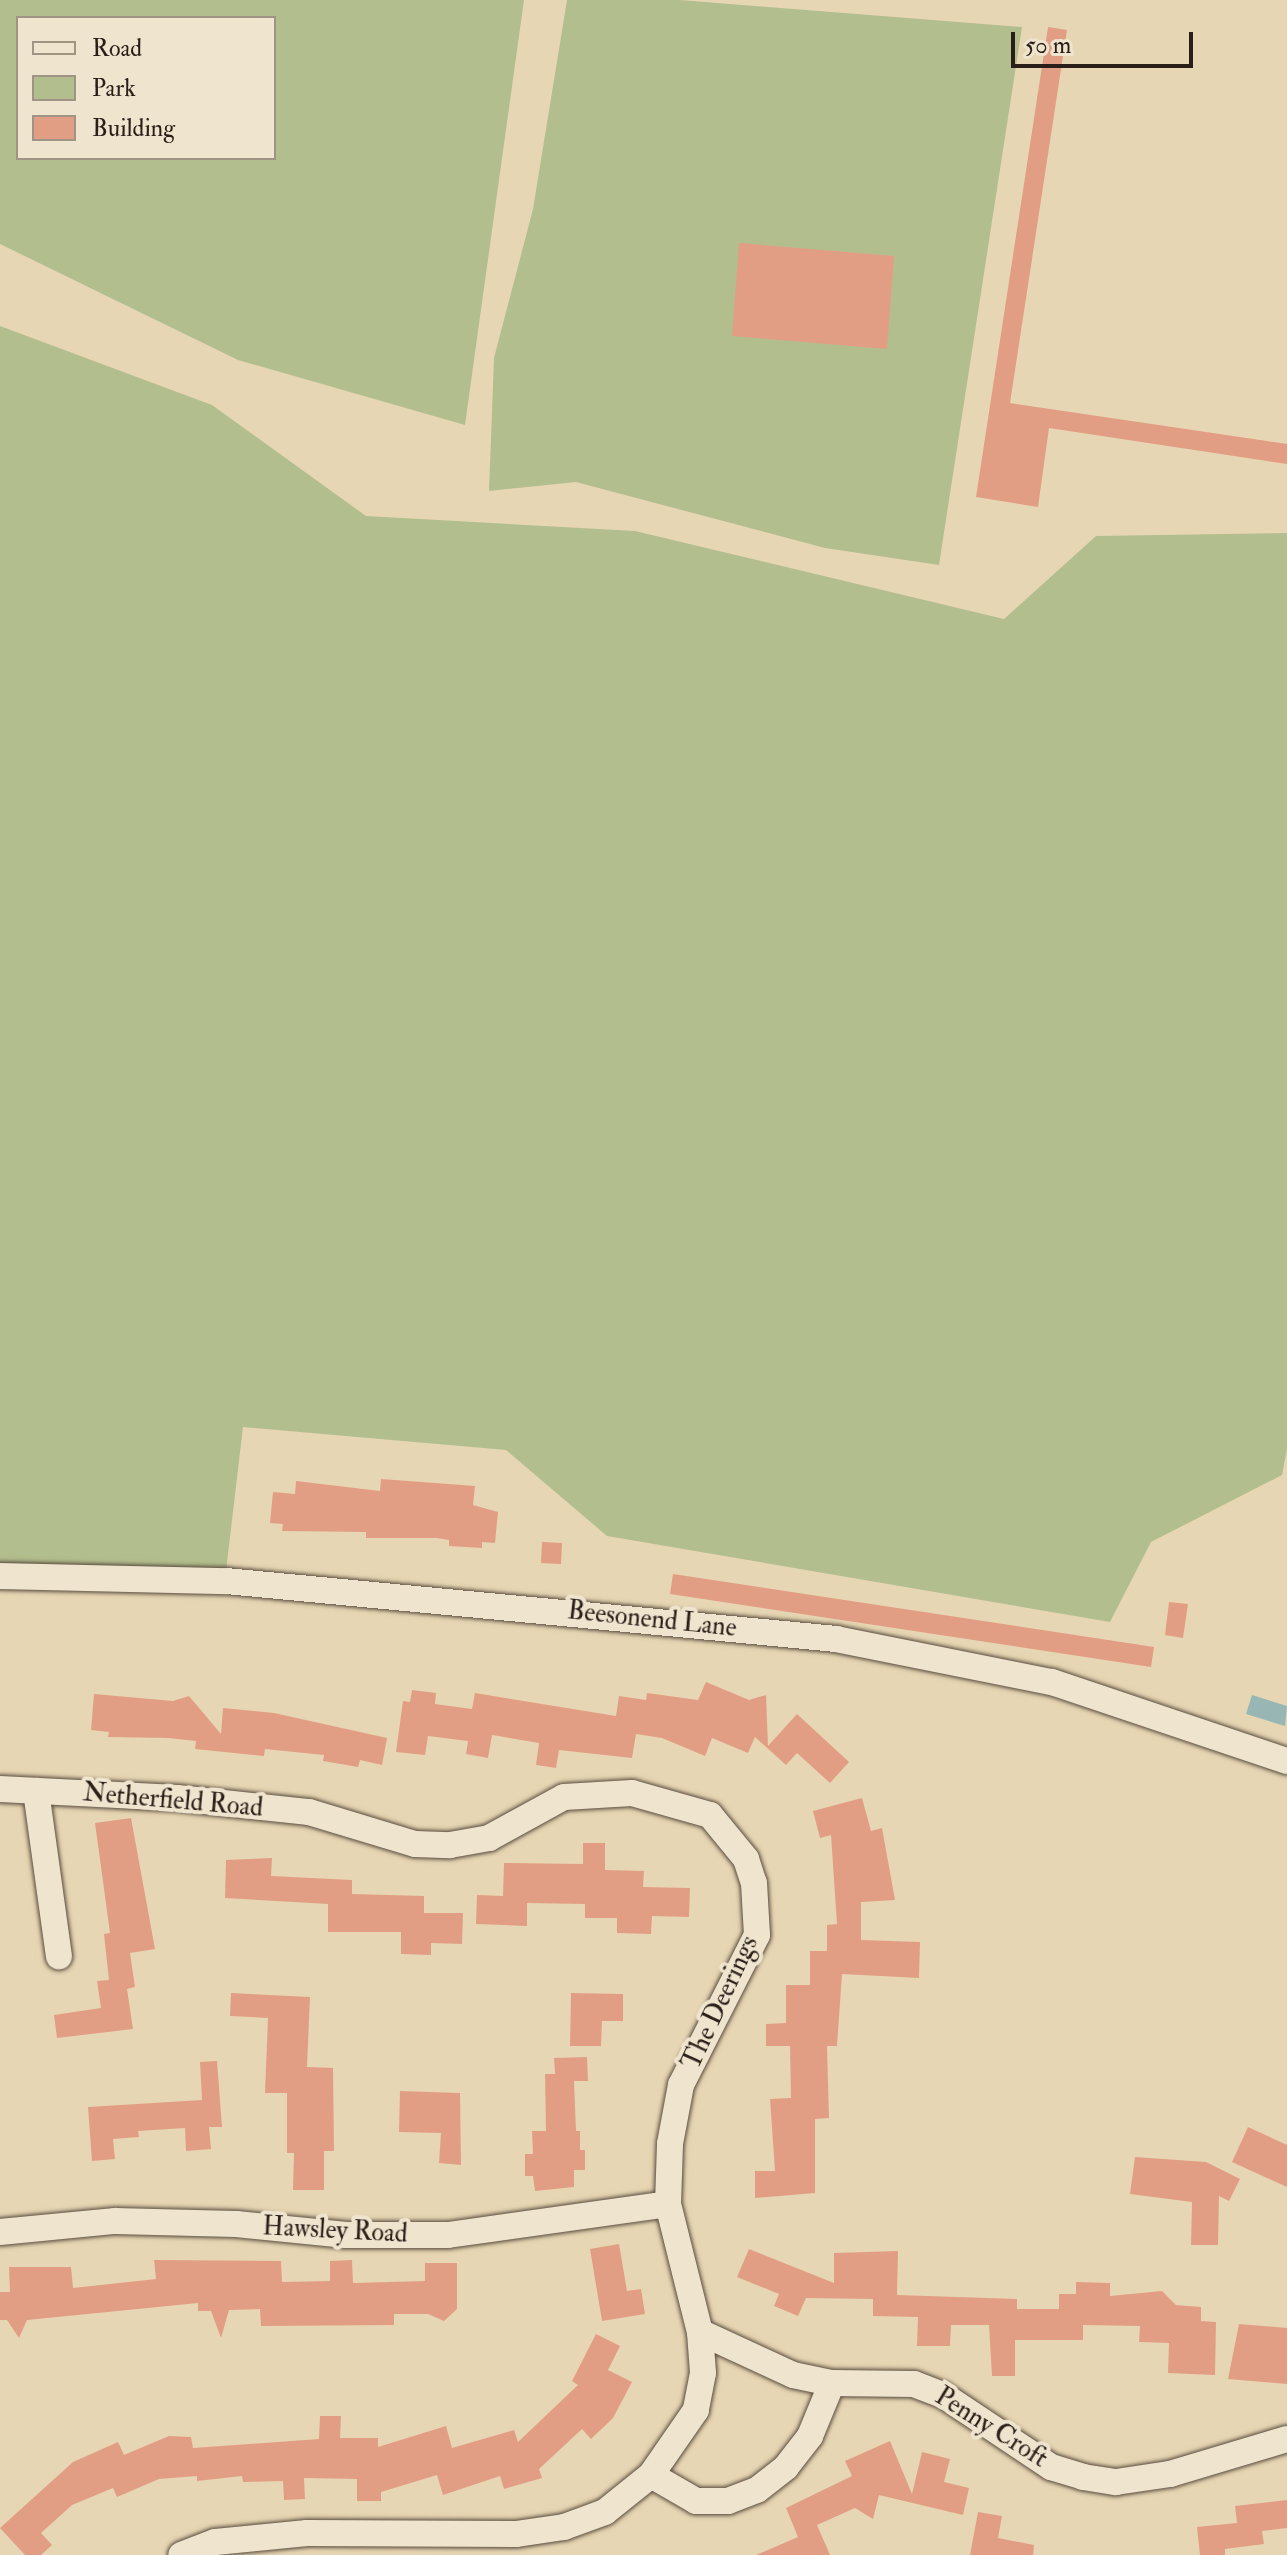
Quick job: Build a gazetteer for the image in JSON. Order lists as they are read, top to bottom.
{
  "streets": {
    "street": [
      "Beesonend Lane",
      "Netherfield Road",
      "The Deerings",
      "Hawsley Road",
      "Penny Croft"
    ]
  },
  "crossings": [
    ["Netherfield Road", "The Deerings"],
    ["The Deerings", "Hawsley Road"]
  ],
  "legend": ["Road", "Park", "Building"],
  "scale_bar": "50 m"
}
